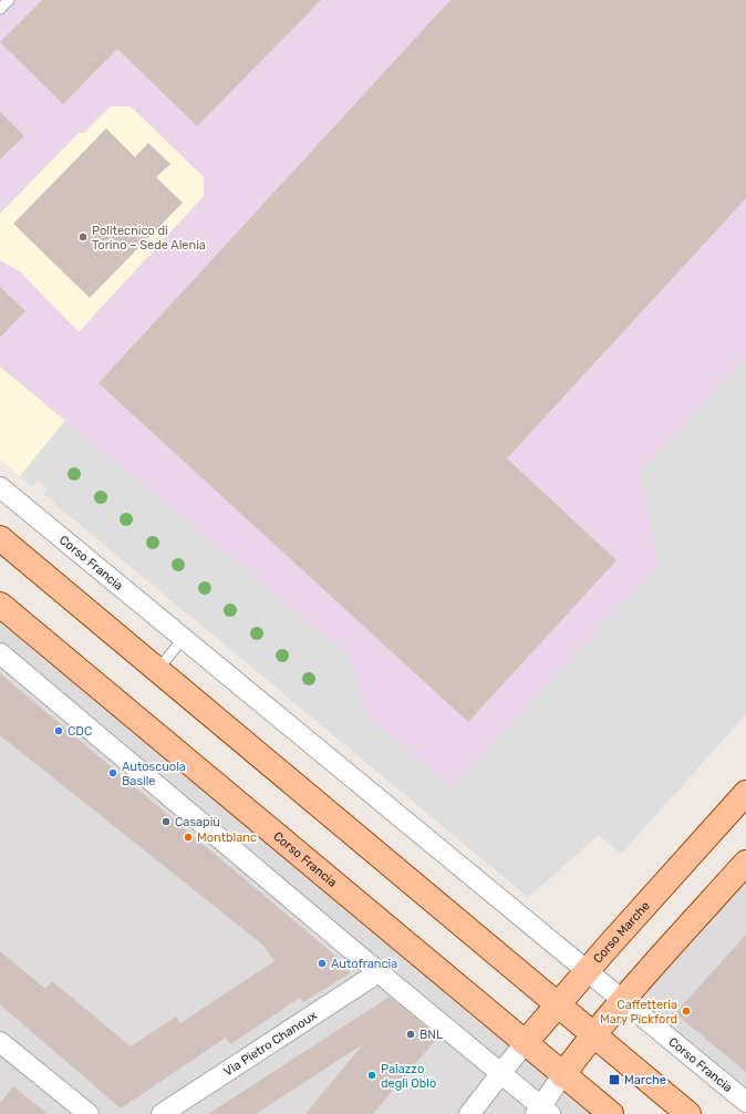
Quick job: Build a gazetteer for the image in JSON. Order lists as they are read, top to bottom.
{
  "streets": {
    "main road": ["Corso Francia", "Corso Marche"],
    "street": ["Via Pietro Chanoux"]
  },
  "crossings": [
    ["Corso Francia", "Corso Marche"]
  ],
  "places": {
    "other": [
      "Politecnico di Torino – Sede Alenia",
      "CDC",
      "Autoscuola Basile",
      "Casapiù",
      "Montblanc",
      "Autofrancia",
      "Caffetteria Mary Pickford",
      "BNL",
      "Palazzo degli Oblò"
    ],
    "transit": ["Marche"]
  }
}
